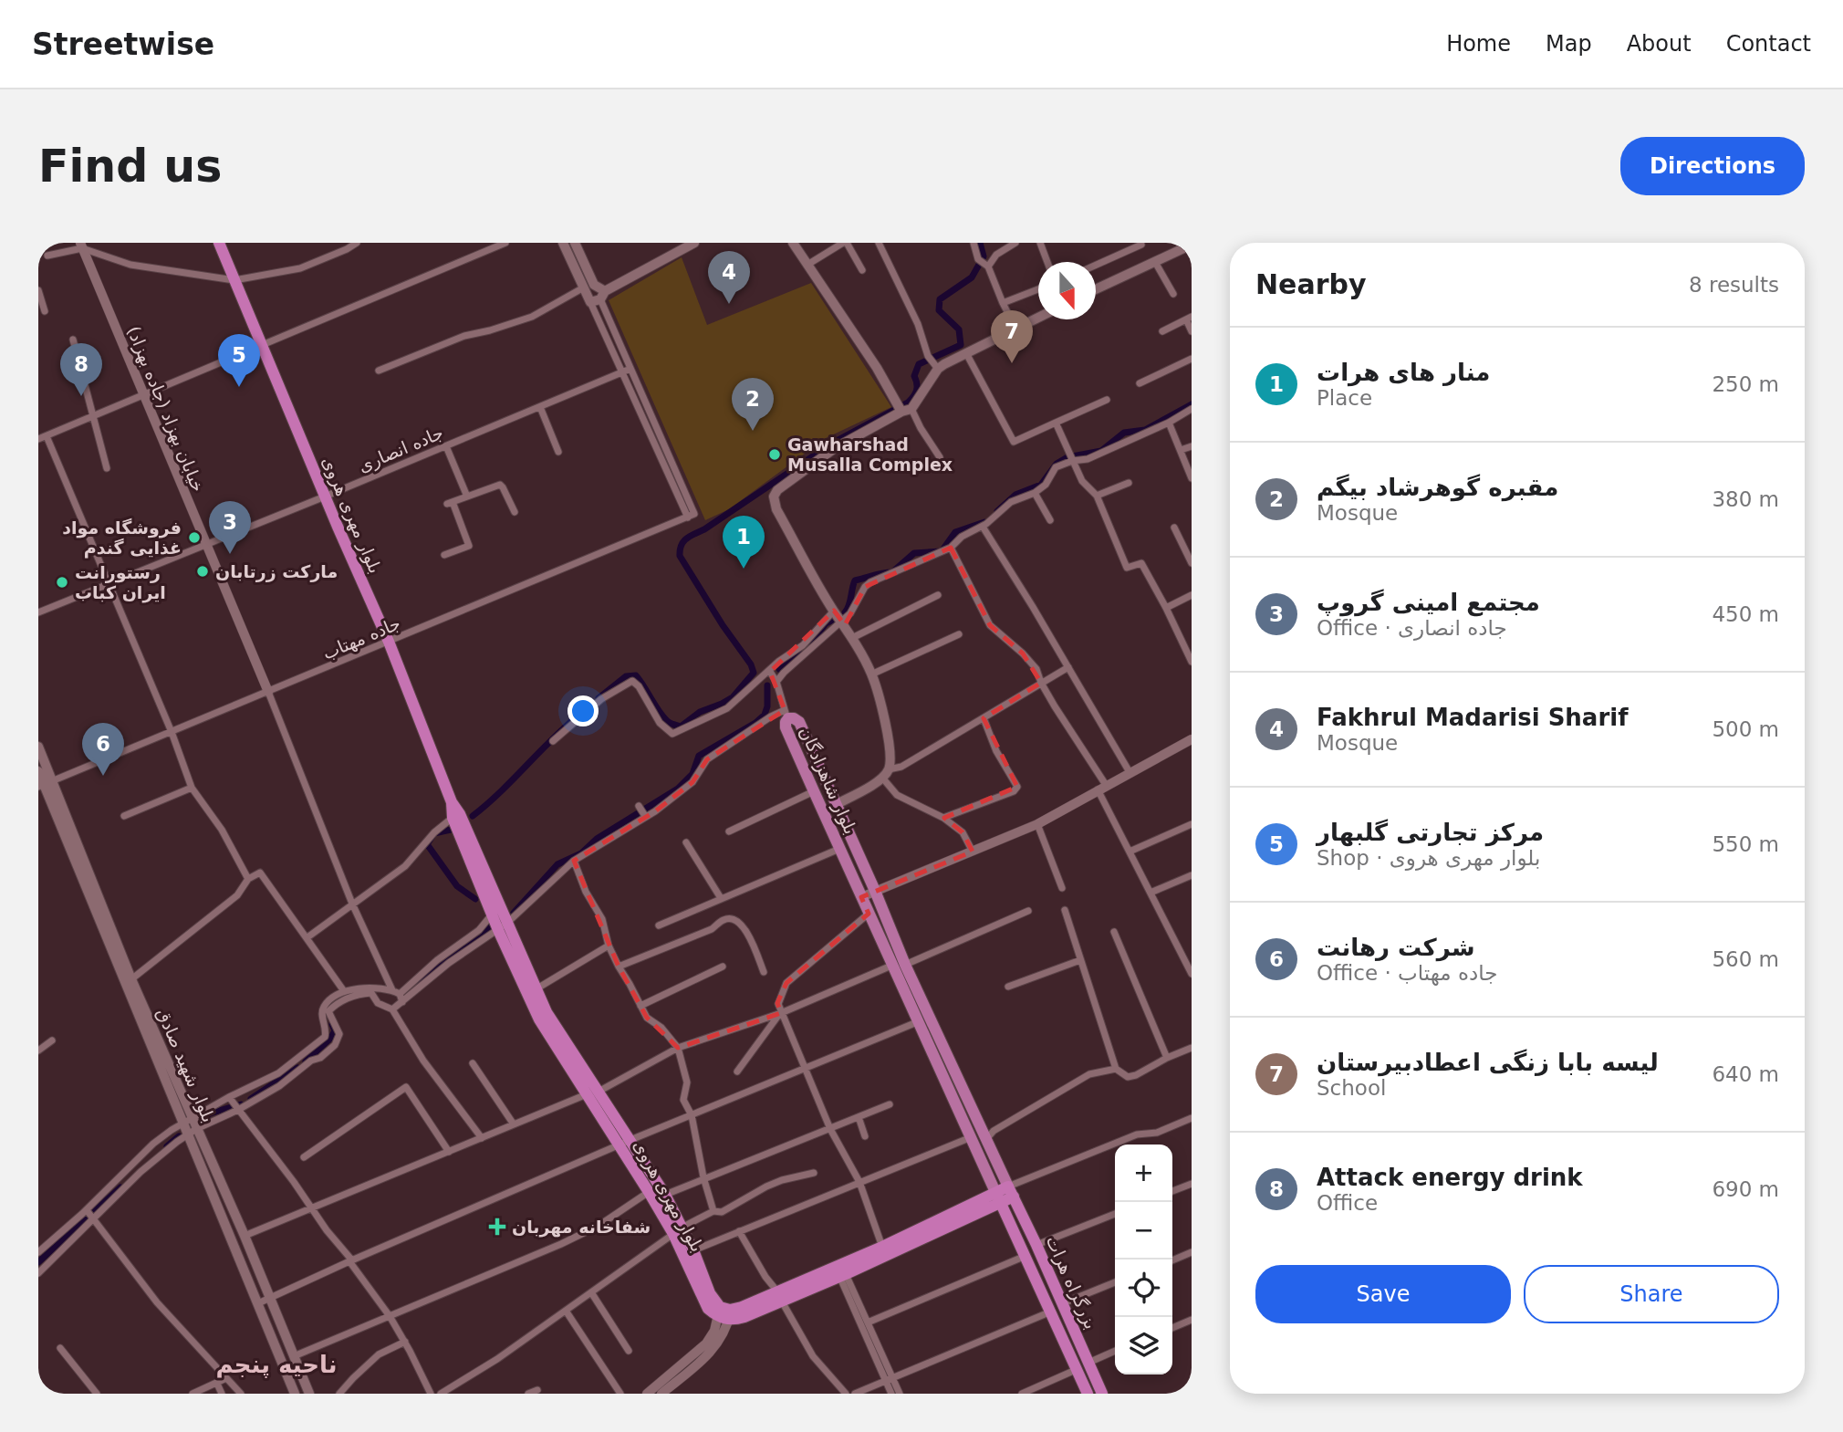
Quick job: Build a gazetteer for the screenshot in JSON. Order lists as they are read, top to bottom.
{
  "streets": {
    "highway": ["بلوار مهری هروی", "بزرگراه هرات"],
    "main road": ["بلوار شاهزادگان", "بلوار شهید صادق"],
    "street": ["خیابان بهزاد (جاده بهزاد)", "جاده انصاری", "جاده مهتاب"]
  },
  "crossings": [
    ["خیابان بهزاد (جاده بهزاد)", "جاده انصاری"],
    ["خیابان بهزاد (جاده بهزاد)", "جاده مهتاب"],
    ["جاده انصاری", "بلوار مهری هروی"],
    ["بلوار مهری هروی", "جاده مهتاب"],
    ["جاده مهتاب", "بلوار شهید صادق"],
    ["بلوار شاهزادگان", "بزرگراه هرات"]
  ],
  "districts": ["ناحیه پنجم"],
  "places": {
    "other": [
      "Gawharshad Musalla Complex",
      "فروشگاه مواد غذایی گندم",
      "مارکت زرتابان",
      "رستورانت ایران کباب"
    ],
    "health": ["شفاخانه مهربان"]
  },
  "north": "bottom",
  "page": {
    "header": "Streetwise",
    "nav": [
      "Home",
      "Map",
      "About",
      "Contact"
    ],
    "buttons": [
      "Directions",
      ["Save", "Share"]
    ],
    "title": "Find us",
    "heading": ["Nearby", "8 results"],
    "pins": [
      "4",
      "7",
      "5",
      "8",
      "2",
      "3",
      "1",
      "6"
    ],
    "list": [
      {
        "mark": "1",
        "name": "منار های هرات",
        "note": "Place",
        "value": "250 m"
      },
      {
        "mark": "2",
        "name": "مقبره گوهرشاد بیگم",
        "note": "Mosque",
        "value": "380 m"
      },
      {
        "mark": "3",
        "name": "مجتمع امینی گروپ",
        "note": "Office · جاده انصاری",
        "value": "450 m"
      },
      {
        "mark": "4",
        "name": "Fakhrul Madarisi Sharif",
        "note": "Mosque",
        "value": "500 m"
      },
      {
        "mark": "5",
        "name": "مرکز تجارتی گلبهار",
        "note": "Shop · بلوار مهری هروی",
        "value": "550 m"
      },
      {
        "mark": "6",
        "name": "شرکت رهانت",
        "note": "Office · جاده مهتاب",
        "value": "560 m"
      },
      {
        "mark": "7",
        "name": "لیسه بابا زنگی اعطادبیرستان",
        "note": "School",
        "value": "640 m"
      },
      {
        "mark": "8",
        "name": "Attack energy drink",
        "note": "Office",
        "value": "690 m"
      }
    ],
    "map_buttons": ["+", "−"]
  }
}
